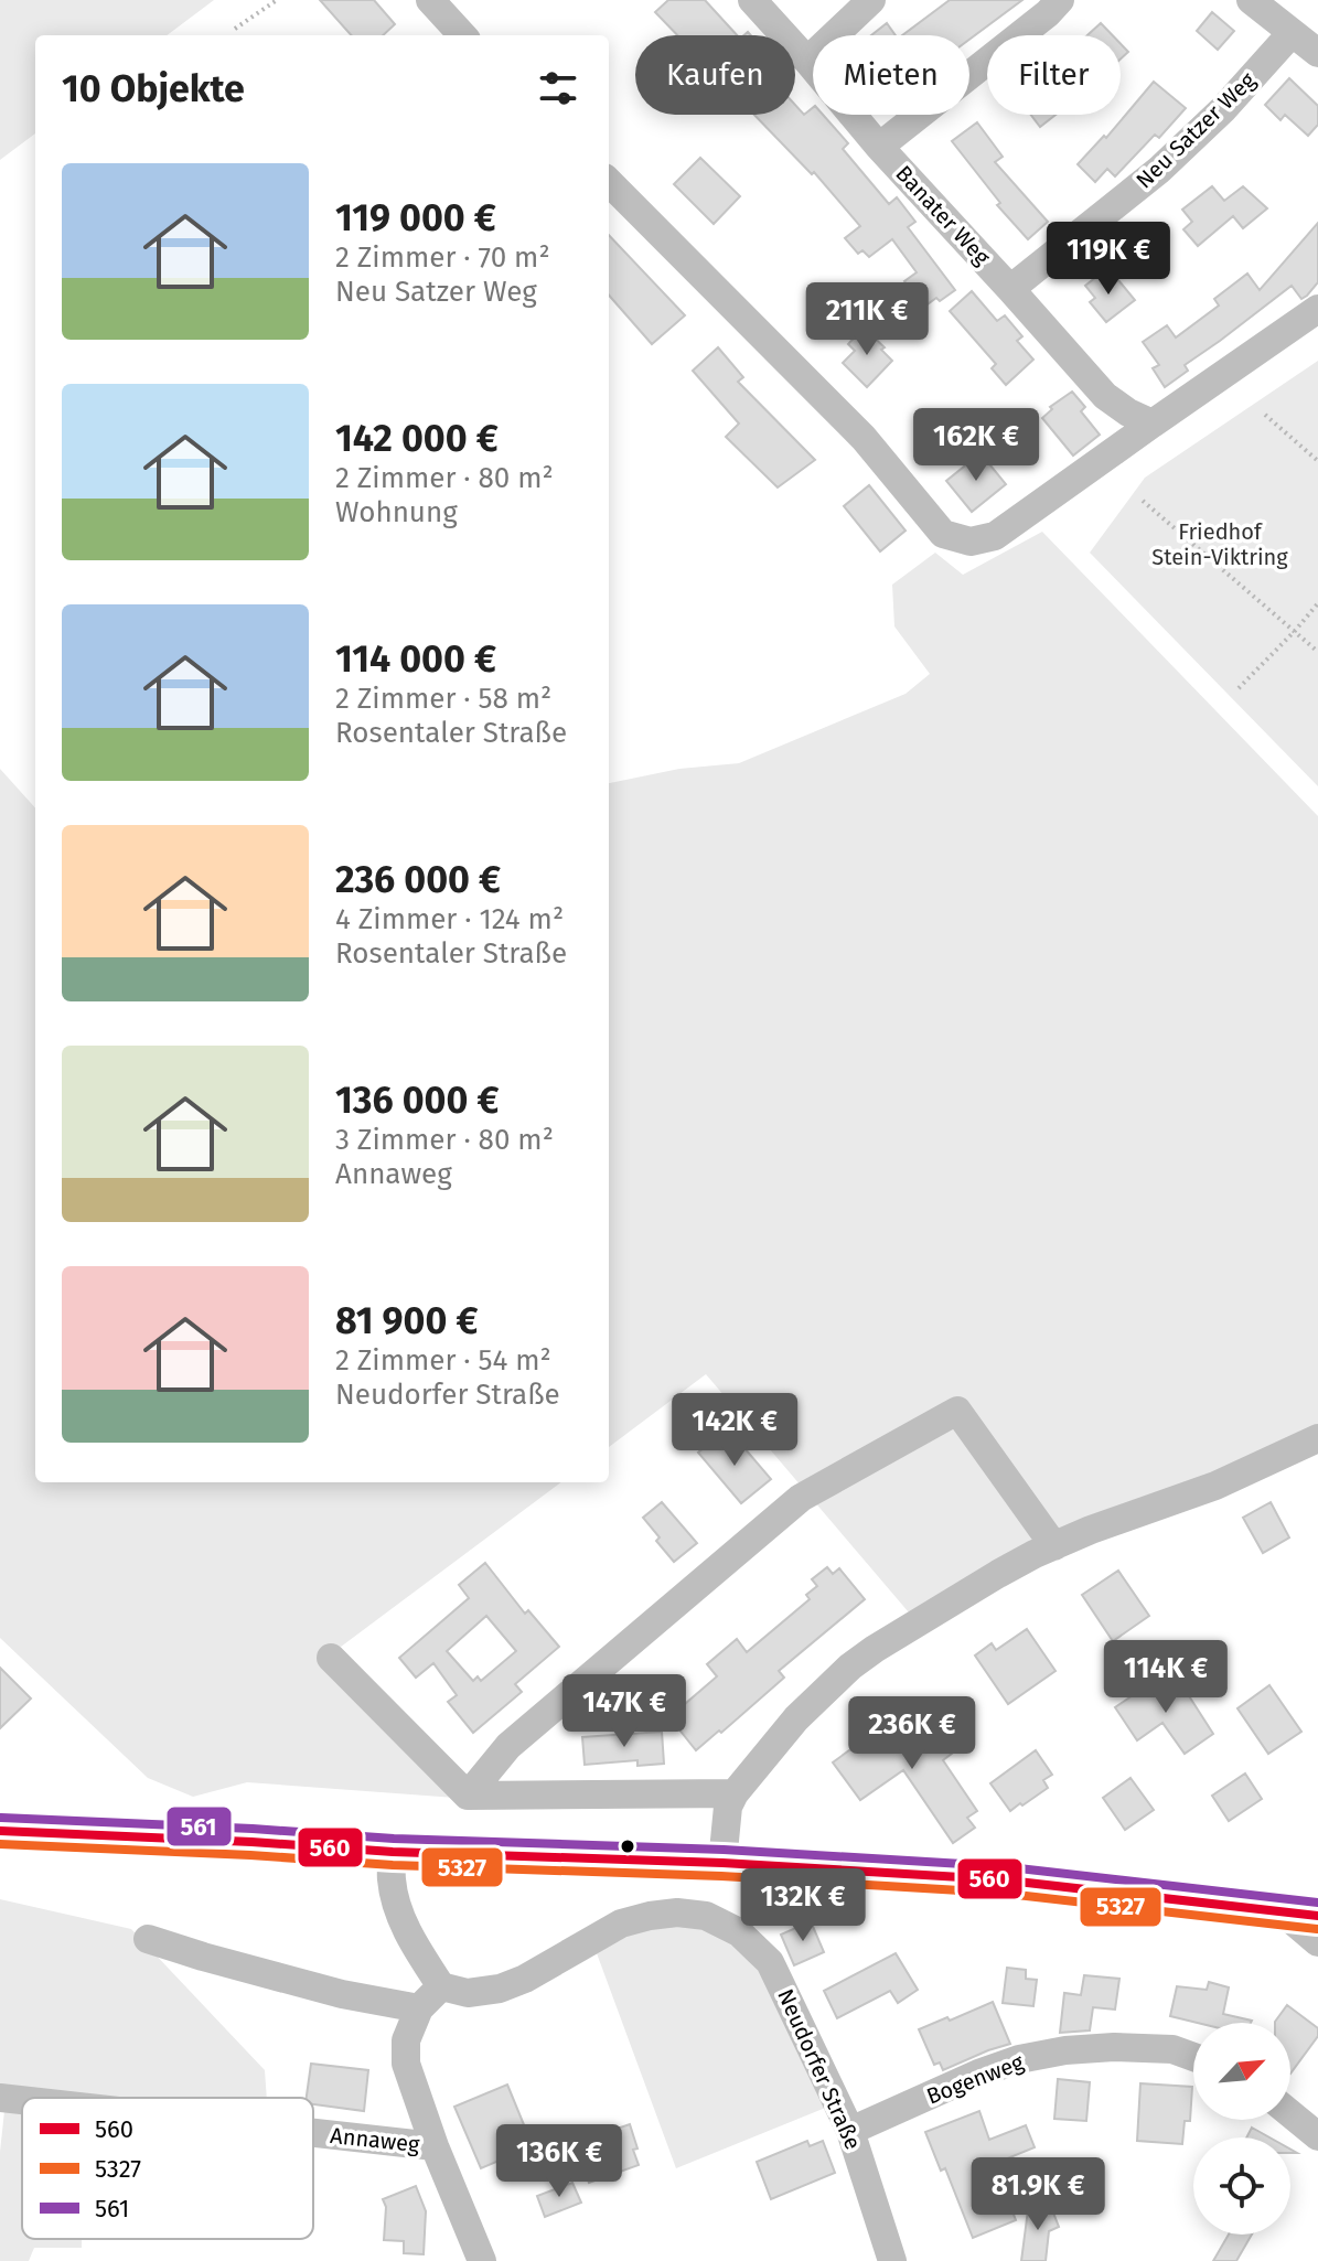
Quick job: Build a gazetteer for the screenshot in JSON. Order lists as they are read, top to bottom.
{
  "streets": {
    "street": [
      "Neu Satzer Weg",
      "Banater Weg",
      "Neudorfer Straße",
      "Bogenweg",
      "Annaweg"
    ]
  },
  "crossings": [
    ["Neu Satzer Weg", "Banater Weg"],
    ["Neudorfer Straße", "Bogenweg"],
    ["Neudorfer Straße", "Annaweg"]
  ],
  "parks": ["Friedhof Stein-Viktring"],
  "lines": ["transit line 561", "transit line 560", "transit line 5327"],
  "legend": ["560", "5327", "561"],
  "north": "top right",
  "page": {
    "chip": ["Kaufen", "Mieten", "Filter"],
    "heading": "10 Objekte",
    "list": [
      {
        "name": "119 000 €",
        "note": "2 Zimmer · 70 m² · Neu Satzer Weg"
      },
      {
        "name": "142 000 €",
        "note": "2 Zimmer · 80 m² · Wohnung"
      },
      {
        "name": "114 000 €",
        "note": "2 Zimmer · 58 m² · Rosentaler Straße"
      },
      {
        "name": "236 000 €",
        "note": "4 Zimmer · 124 m² · Rosentaler Straße"
      },
      {
        "name": "136 000 €",
        "note": "3 Zimmer · 80 m² · Annaweg"
      },
      {
        "name": "81 900 €",
        "note": "2 Zimmer · 54 m² · Neudorfer Straße"
      }
    ],
    "price": [
      "119K €",
      "211K €",
      "162K €",
      "142K €",
      "114K €",
      "147K €",
      "236K €",
      "132K €",
      "136K €",
      "81.9K €"
    ]
  }
}
